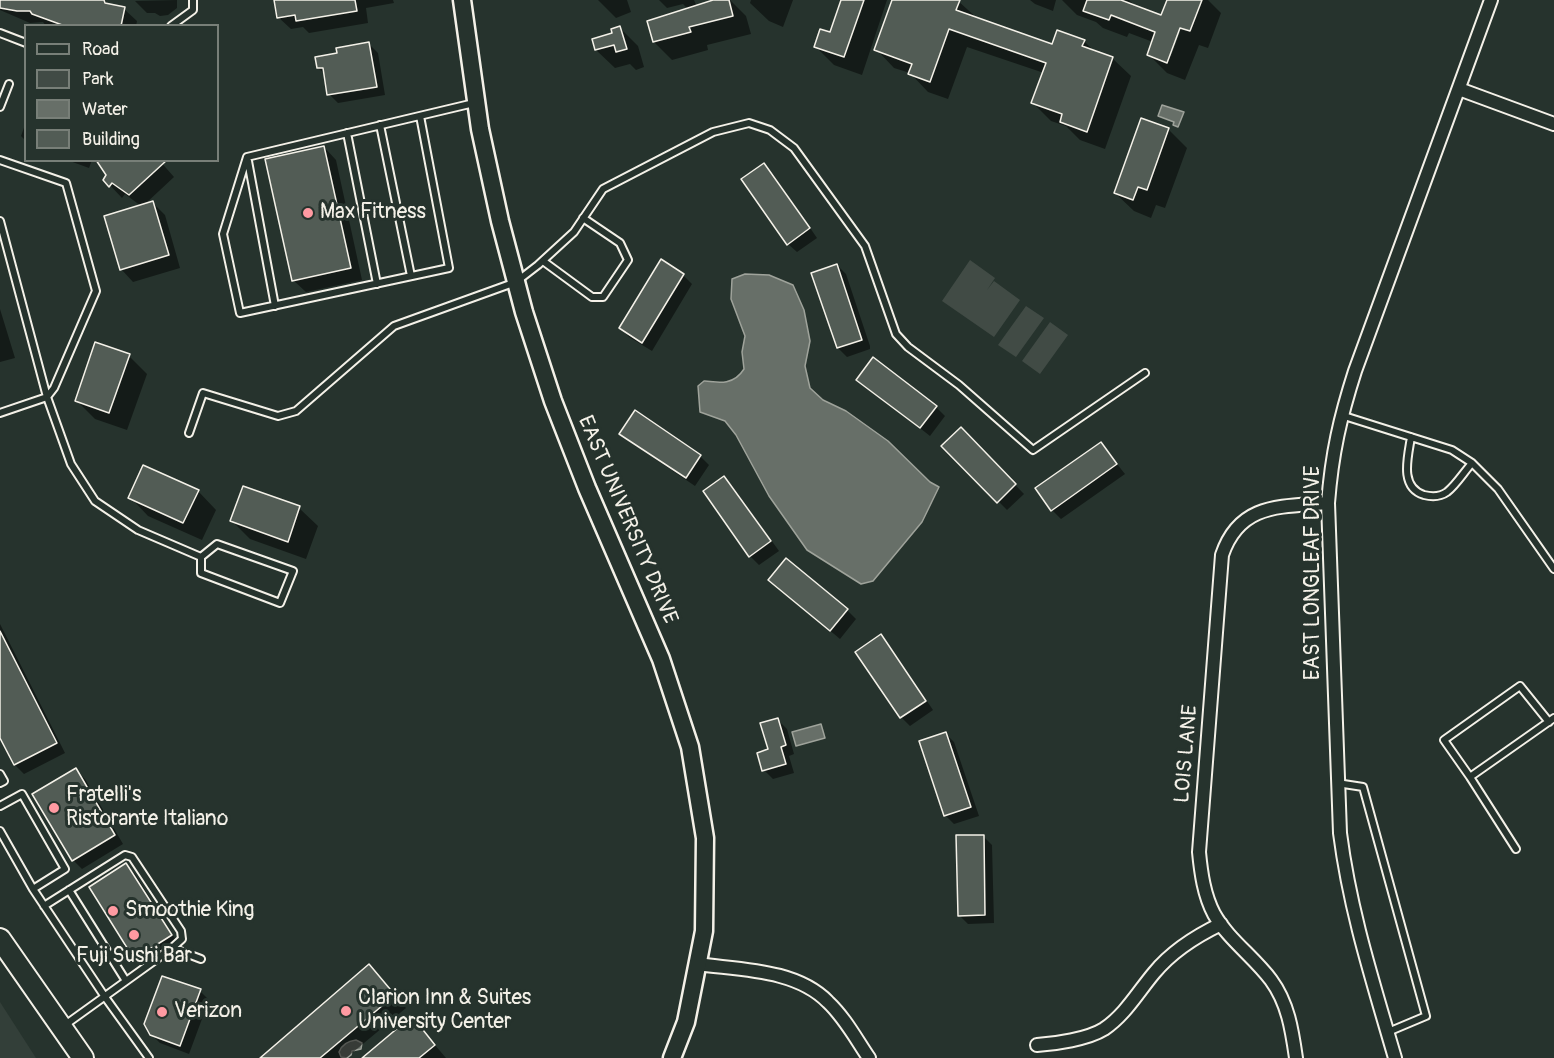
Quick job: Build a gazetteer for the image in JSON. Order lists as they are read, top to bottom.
{
  "streets": {
    "main road": ["EAST UNIVERSITY DRIVE"],
    "street": ["EAST LONGLEAF DRIVE", "LOIS LANE"]
  },
  "crossings": [
    ["EAST LONGLEAF DRIVE", "LOIS LANE"]
  ],
  "places": [
    "Max Fitness",
    "Fratelli's Ristorante Italiano",
    "Smoothie King",
    "Fuji Sushi Bar",
    "Clarion Inn & Suites University Center",
    "Verizon"
  ],
  "legend": [
    "Road",
    "Park",
    "Water",
    "Building"
  ]
}
